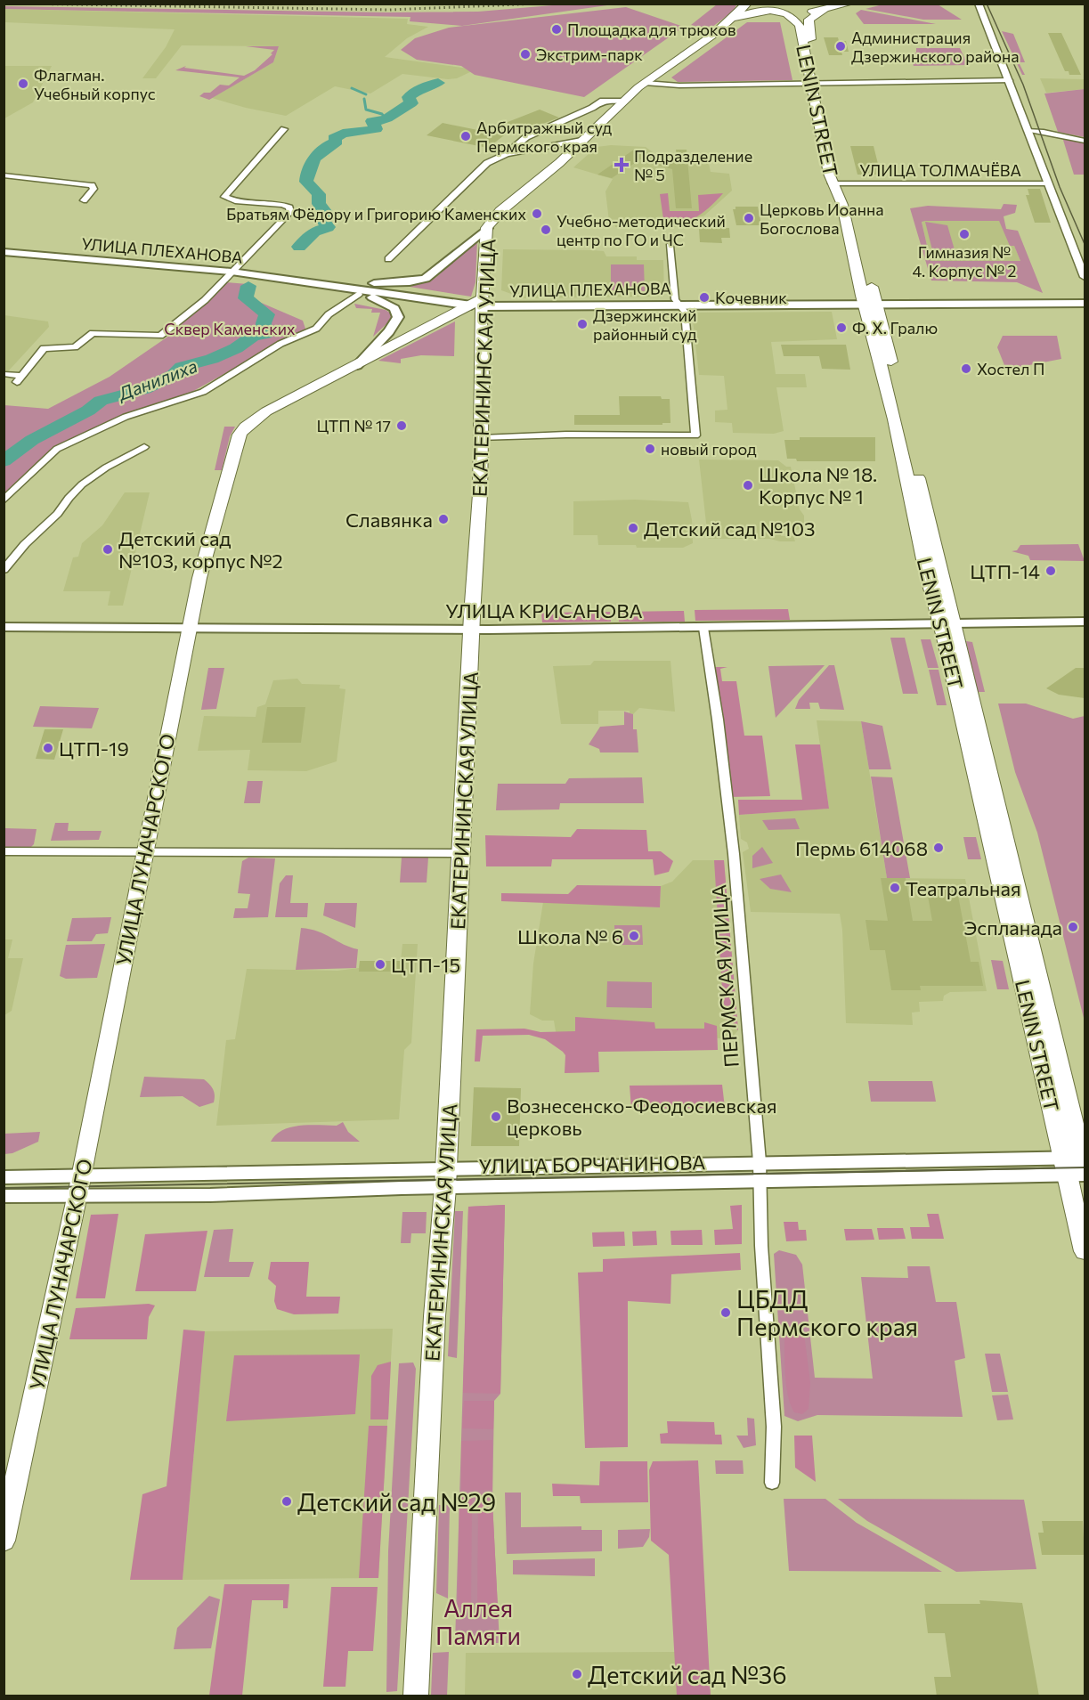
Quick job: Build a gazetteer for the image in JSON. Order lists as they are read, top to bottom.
{
  "streets": {
    "main road": [
      "LENIN STREET",
      "УЛИЦА ПЛЕХАНОВА",
      "ЕКАТЕРИНИНСКАЯ УЛИЦА",
      "УЛИЦА КРИСАНОВА",
      "УЛИЦА ЛУНАЧАРСКОГО",
      "УЛИЦА БОРЧАНИНОВА"
    ],
    "street": ["УЛИЦА ТОЛМАЧЁВА", "ПЕРМСКАЯ УЛИЦА"]
  },
  "crossings": [
    ["LENIN STREET", "УЛИЦА ТОЛМАЧЁВА"],
    ["LENIN STREET", "УЛИЦА ПЛЕХАНОВА"],
    ["LENIN STREET", "УЛИЦА КРИСАНОВА"],
    ["LENIN STREET", "УЛИЦА БОРЧАНИНОВА"],
    ["УЛИЦА ПЛЕХАНОВА", "ЕКАТЕРИНИНСКАЯ УЛИЦА"],
    ["УЛИЦА ПЛЕХАНОВА", "УЛИЦА ЛУНАЧАРСКОГО"],
    ["ЕКАТЕРИНИНСКАЯ УЛИЦА", "УЛИЦА КРИСАНОВА"],
    ["ЕКАТЕРИНИНСКАЯ УЛИЦА", "УЛИЦА ЛУНАЧАРСКОГО"],
    ["ЕКАТЕРИНИНСКАЯ УЛИЦА", "УЛИЦА БОРЧАНИНОВА"],
    ["УЛИЦА КРИСАНОВА", "УЛИЦА ЛУНАЧАРСКОГО"],
    ["УЛИЦА КРИСАНОВА", "ПЕРМСКАЯ УЛИЦА"],
    ["УЛИЦА ЛУНАЧАРСКОГО", "УЛИЦА БОРЧАНИНОВА"],
    ["ПЕРМСКАЯ УЛИЦА", "УЛИЦА БОРЧАНИНОВА"]
  ],
  "water": ["Данилиха"],
  "parks": ["Сквер Каменских", "Аллея Памяти"],
  "places": {
    "other": [
      "Площадка для трюков",
      "Администрация Дзержинского района",
      "Экстрим-парк",
      "Флагман. Учебный корпус",
      "Арбитражный суд Пермского края",
      "Братьям Фёдору и Григорию Каменских",
      "Церковь Иоанна Богослова",
      "Учебно-методический центр по ГО и ЧС",
      "Гимназия № 4. Корпус № 2",
      "Кочевник",
      "Дзержинский районный суд",
      "Ф. Х. Гралю",
      "Хостел П",
      "ЦТП № 17",
      "новый город",
      "Школа № 18. Корпус № 1",
      "Славянка",
      "Детский сад №103",
      "Детский сад №103, корпус №2",
      "ЦТП-14",
      "ЦТП-19",
      "Пермь 614068",
      "Театральная",
      "Эспланада",
      "Школа № 6",
      "ЦТП-15",
      "Вознесенско-Феодосиевская церковь",
      "ЦБДД Пермского края",
      "Детский сад №29",
      "Детский сад №36"
    ],
    "health": ["Подразделение № 5"]
  }
}
